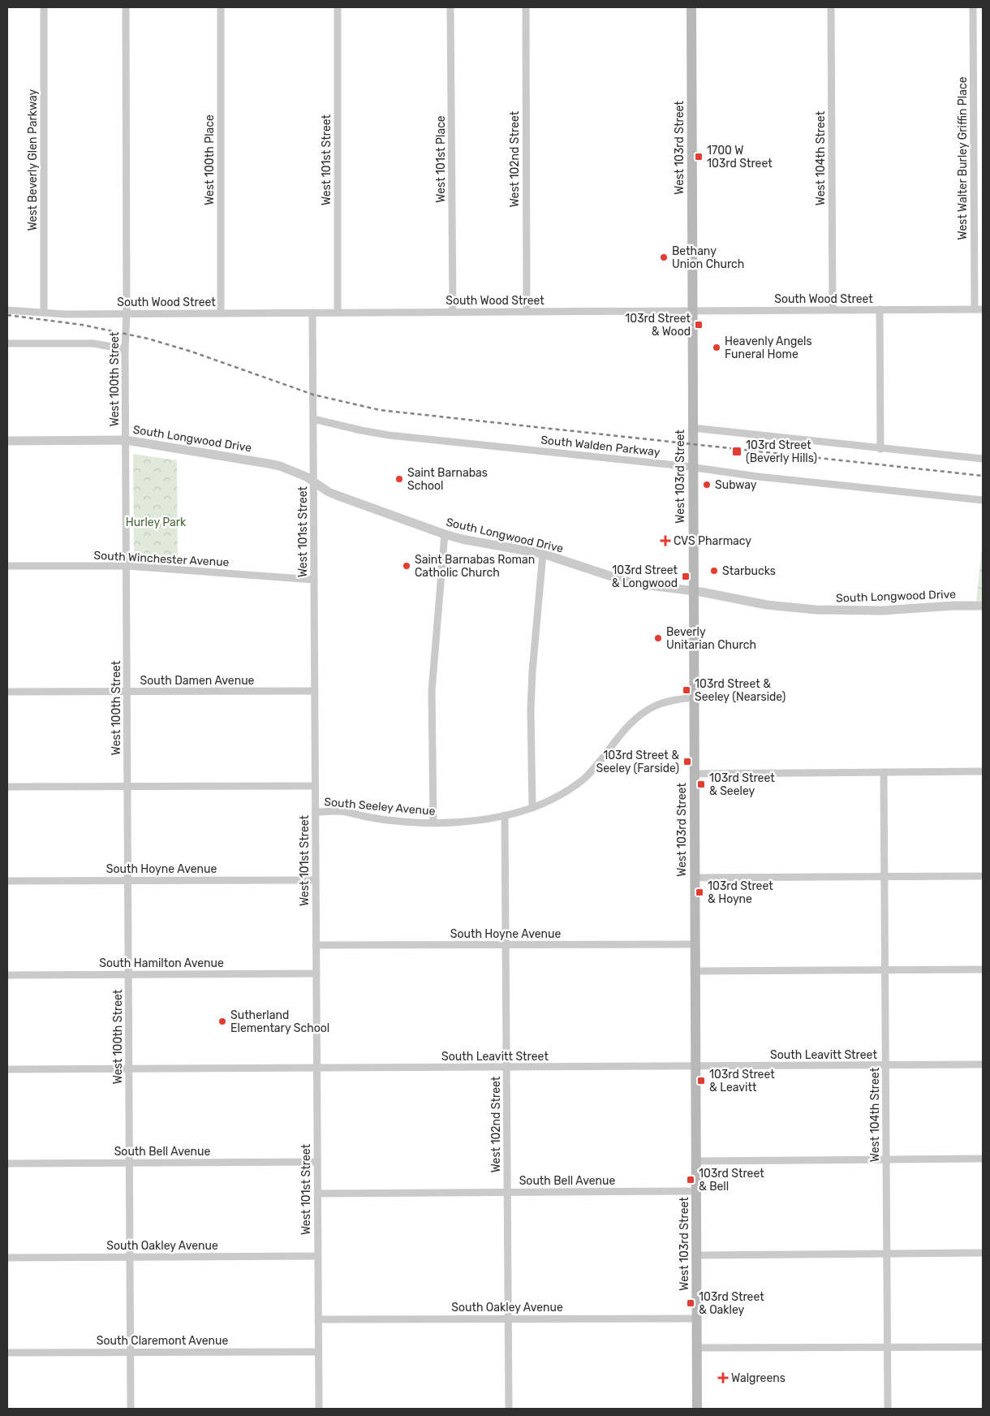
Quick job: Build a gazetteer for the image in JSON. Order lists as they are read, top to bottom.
{
  "streets": {
    "main road": ["West 103rd Street"],
    "street": [
      "West 104th Street",
      "West Walter Burley Griffin Place",
      "West 101st Place",
      "West 102nd Street",
      "West Beverly Glen Parkway",
      "West 100th Place",
      "West 101st Street",
      "South Wood Street",
      "West 100th Street",
      "South Longwood Drive",
      "South Walden Parkway",
      "South Winchester Avenue",
      "South Damen Avenue",
      "South Seeley Avenue",
      "South Hoyne Avenue",
      "South Hamilton Avenue",
      "South Leavitt Street",
      "South Bell Avenue",
      "South Oakley Avenue",
      "South Claremont Avenue"
    ]
  },
  "crossings": [
    ["West 103rd Street", "South Wood Street"],
    ["West 103rd Street", "South Longwood Drive"],
    ["West 103rd Street", "South Walden Parkway"],
    ["West 103rd Street", "South Seeley Avenue"],
    ["West 103rd Street", "South Hoyne Avenue"],
    ["West 103rd Street", "South Leavitt Street"],
    ["West 103rd Street", "South Bell Avenue"],
    ["West 103rd Street", "South Oakley Avenue"],
    ["West 104th Street", "South Wood Street"],
    ["West 104th Street", "South Leavitt Street"],
    ["West Walter Burley Griffin Place", "South Wood Street"],
    ["West 101st Place", "South Wood Street"],
    ["West 102nd Street", "South Wood Street"],
    ["West 102nd Street", "South Seeley Avenue"],
    ["West 102nd Street", "South Hoyne Avenue"],
    ["West 102nd Street", "South Leavitt Street"],
    ["West 102nd Street", "South Bell Avenue"],
    ["West 102nd Street", "South Oakley Avenue"],
    ["West Beverly Glen Parkway", "South Wood Street"],
    ["West 100th Place", "South Wood Street"],
    ["West 101st Street", "South Wood Street"],
    ["West 101st Street", "South Longwood Drive"],
    ["West 101st Street", "South Walden Parkway"],
    ["West 101st Street", "South Winchester Avenue"],
    ["West 101st Street", "South Damen Avenue"],
    ["West 101st Street", "South Seeley Avenue"],
    ["West 101st Street", "South Hoyne Avenue"],
    ["West 101st Street", "South Hamilton Avenue"],
    ["West 101st Street", "South Leavitt Street"],
    ["West 101st Street", "South Bell Avenue"],
    ["West 101st Street", "South Oakley Avenue"],
    ["West 101st Street", "South Claremont Avenue"],
    ["South Wood Street", "West 100th Street"],
    ["West 100th Street", "South Longwood Drive"],
    ["West 100th Street", "South Winchester Avenue"],
    ["West 100th Street", "South Damen Avenue"],
    ["West 100th Street", "South Seeley Avenue"],
    ["West 100th Street", "South Hoyne Avenue"],
    ["West 100th Street", "South Hamilton Avenue"],
    ["West 100th Street", "South Leavitt Street"],
    ["West 100th Street", "South Bell Avenue"],
    ["West 100th Street", "South Oakley Avenue"],
    ["West 100th Street", "South Claremont Avenue"]
  ],
  "parks": ["Hurley Park"],
  "places": {
    "transit": [
      "1700 W 103rd Street",
      "103rd Street & Wood",
      "103rd Street (Beverly Hills)",
      "103rd Street & Longwood",
      "103rd Street & Seeley (Nearside)",
      "103rd Street & Seeley (Farside)",
      "103rd Street & Seeley",
      "103rd Street & Hoyne",
      "103rd Street & Leavitt",
      "103rd Street & Bell",
      "103rd Street & Oakley"
    ],
    "other": [
      "Bethany Union Church",
      "Heavenly Angels Funeral Home",
      "Saint Barnabas School",
      "Subway",
      "Saint Barnabas Roman Catholic Church",
      "Starbucks",
      "Beverly Unitarian Church",
      "Sutherland Elementary School"
    ],
    "health": ["CVS Pharmacy", "Walgreens"]
  }
}
